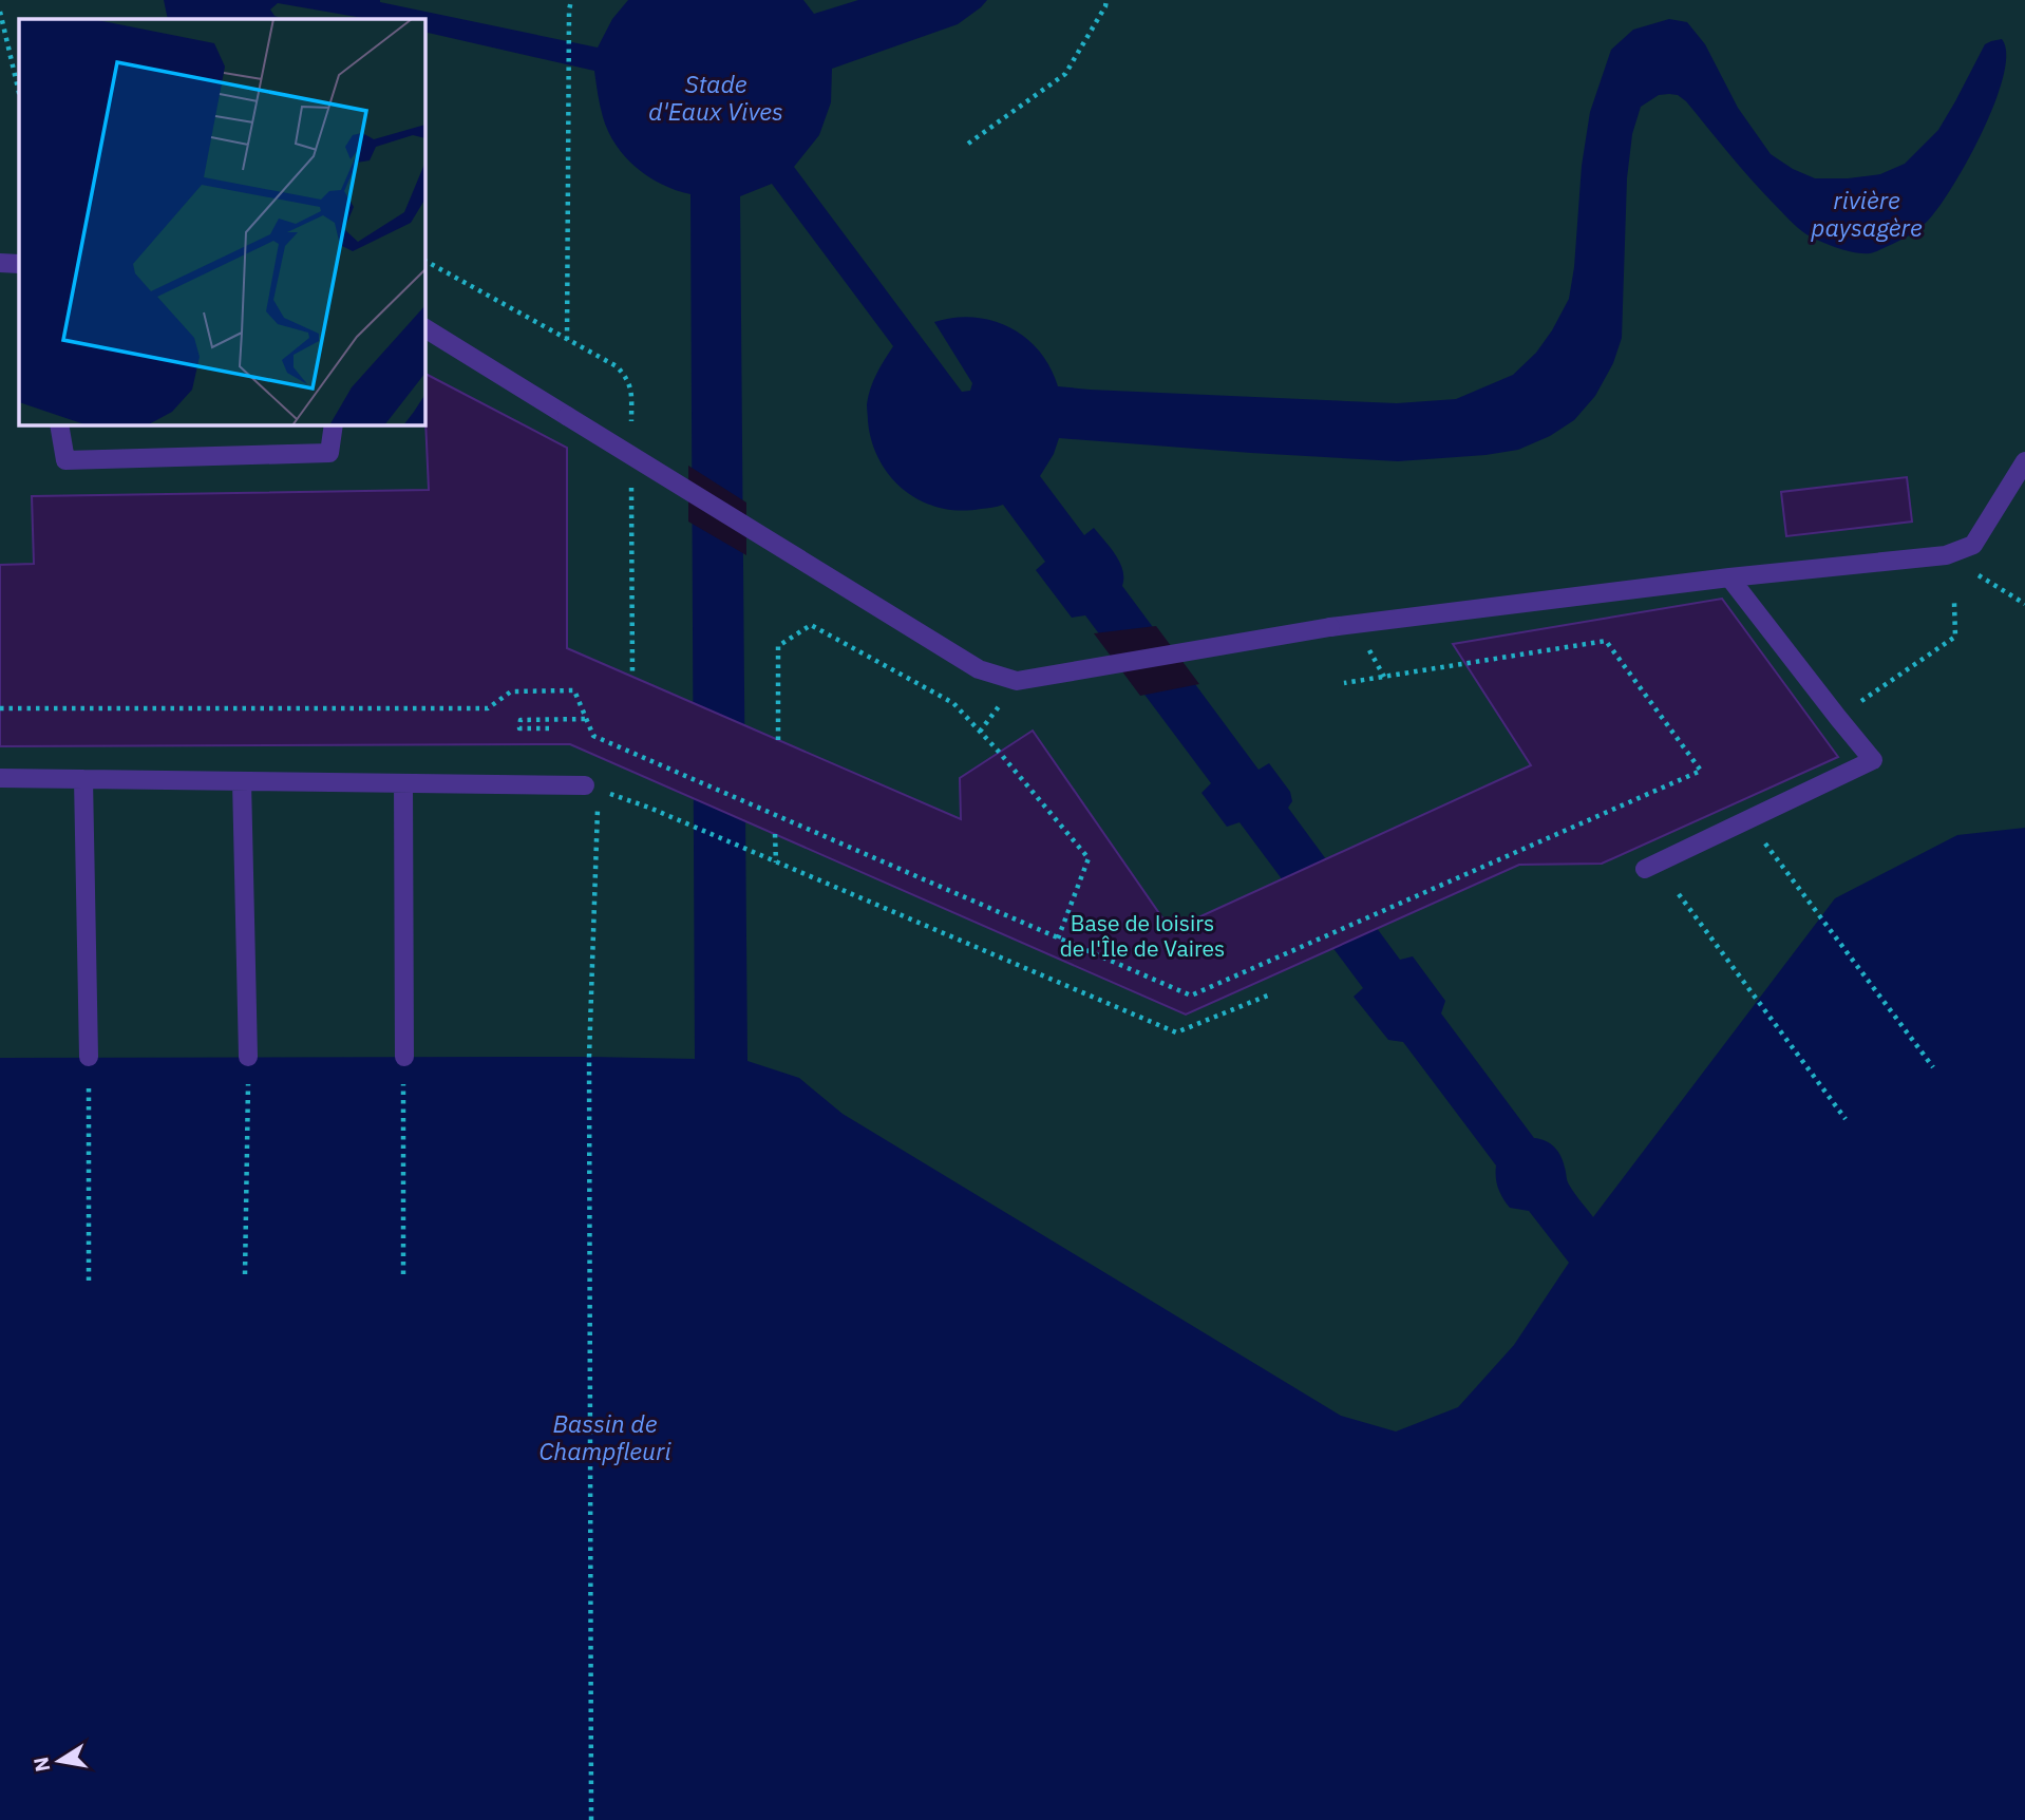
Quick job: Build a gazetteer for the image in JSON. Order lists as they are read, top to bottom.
{
  "water": ["Stade d'Eaux Vives", "rivière paysagère", "Bassin de Champfleuri"],
  "parks": ["Base de loisirs de l'Île de Vaires"],
  "north": "left"
}
